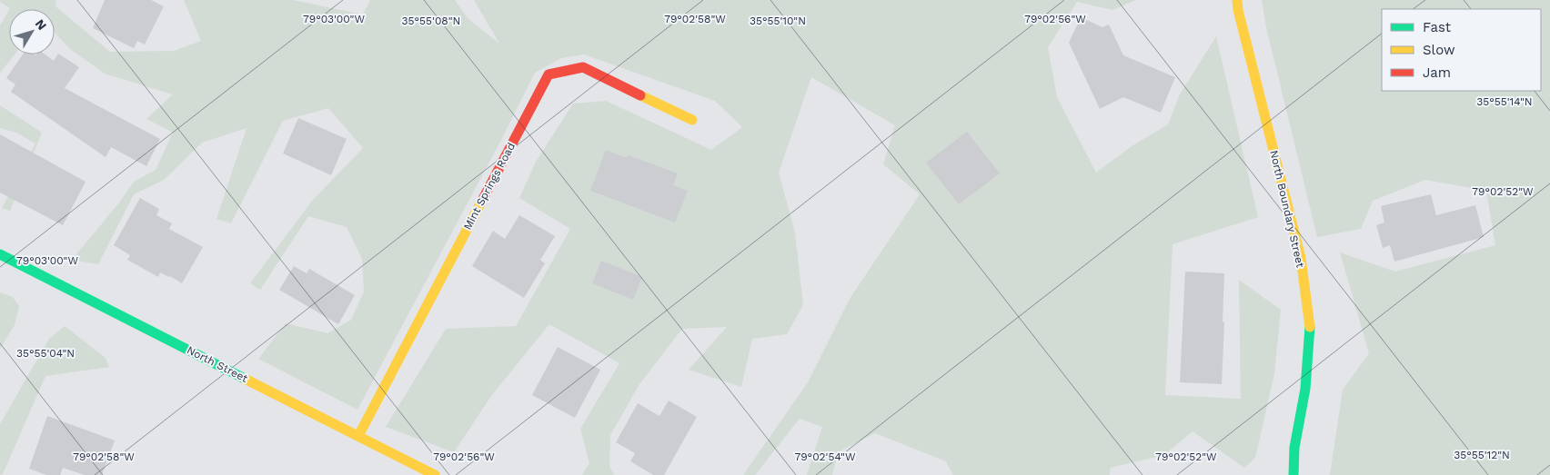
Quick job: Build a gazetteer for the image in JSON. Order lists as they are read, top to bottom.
{
  "streets": {
    "street": ["Mint Springs Road", "North Boundary Street", "North Street"]
  },
  "crossings": [
    ["Mint Springs Road", "North Street"]
  ],
  "legend": ["Fast", "Slow", "Jam"],
  "north": "top right",
  "coordinates": [
    "79°03'00\"W",
    "79°02'58\"W",
    "79°02'56\"W",
    "35°55'10\"N",
    "35°55'08\"N",
    "35°55'14\"N",
    "79°02'52\"W",
    "35°55'04\"N",
    "35°55'12\"N",
    "79°02'54\"W"
  ]
}
